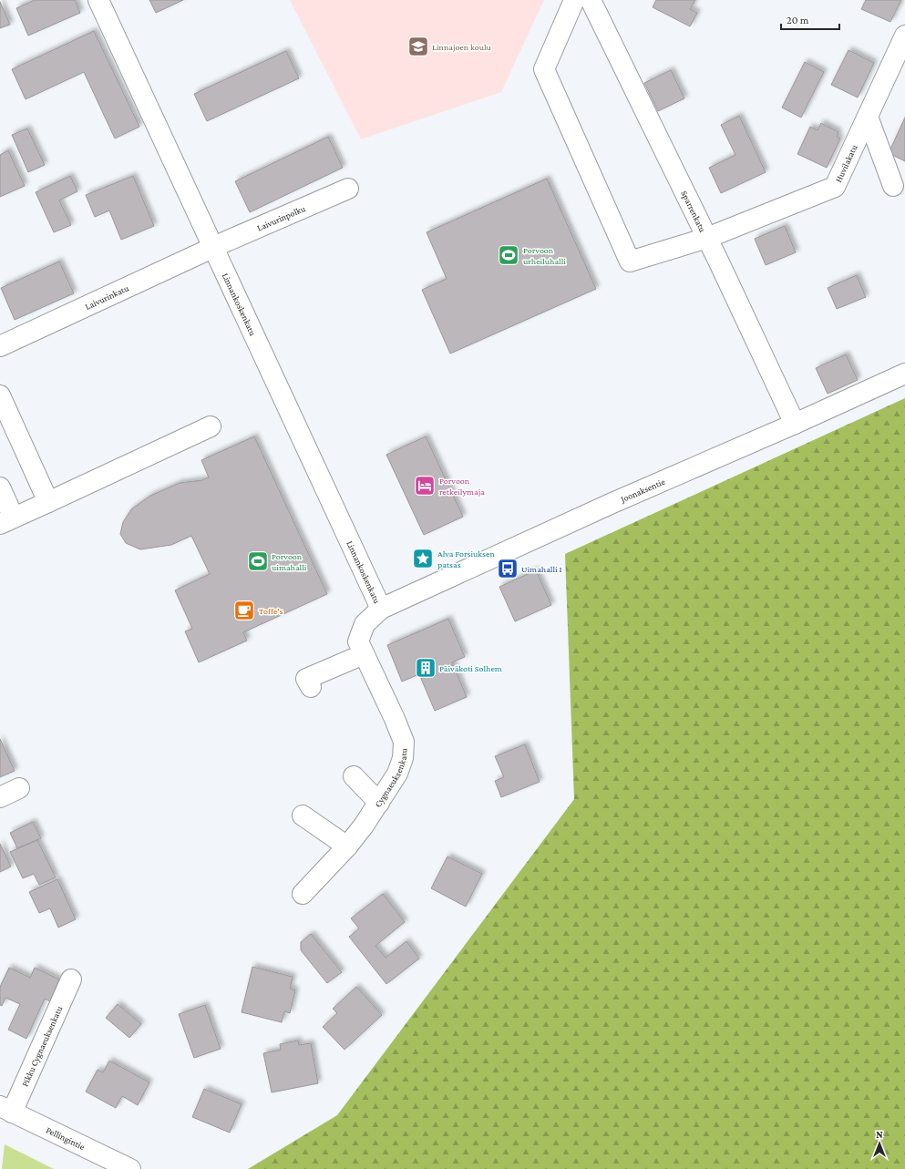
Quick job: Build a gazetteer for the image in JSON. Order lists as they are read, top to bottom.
{
  "streets": {
    "street": [
      "Huvilakatu",
      "Sparrenkatu",
      "Laivurinpolku",
      "Laivurinkatu",
      "Linnankoskenkatu",
      "Joonaksentie",
      "Cygnaeuksenkatu",
      "Pikku Cygnaeuksenkatu",
      "Pellingintie"
    ]
  },
  "crossings": [
    ["Huvilakatu", "Sparrenkatu"],
    ["Sparrenkatu", "Joonaksentie"],
    ["Laivurinpolku", "Laivurinkatu"],
    ["Laivurinpolku", "Linnankoskenkatu"],
    ["Laivurinkatu", "Linnankoskenkatu"],
    ["Linnankoskenkatu", "Joonaksentie"],
    ["Linnankoskenkatu", "Cygnaeuksenkatu"],
    ["Joonaksentie", "Cygnaeuksenkatu"],
    ["Pikku Cygnaeuksenkatu", "Pellingintie"]
  ],
  "places": {
    "school or university": ["Linnajoen koulu"],
    "sports": ["Porvoon urheiluhalli", "Porvoon uimahalli"],
    "hotel": ["Porvoon retkeilymaja"],
    "place": ["Alva Forsiuksen patsas"],
    "bus stop": ["Uimahalli I"],
    "cafe": ["Toffe's"],
    "building": ["Päiväkoti Solhem"]
  },
  "scale_bar": "20 m",
  "north": "top"
}
